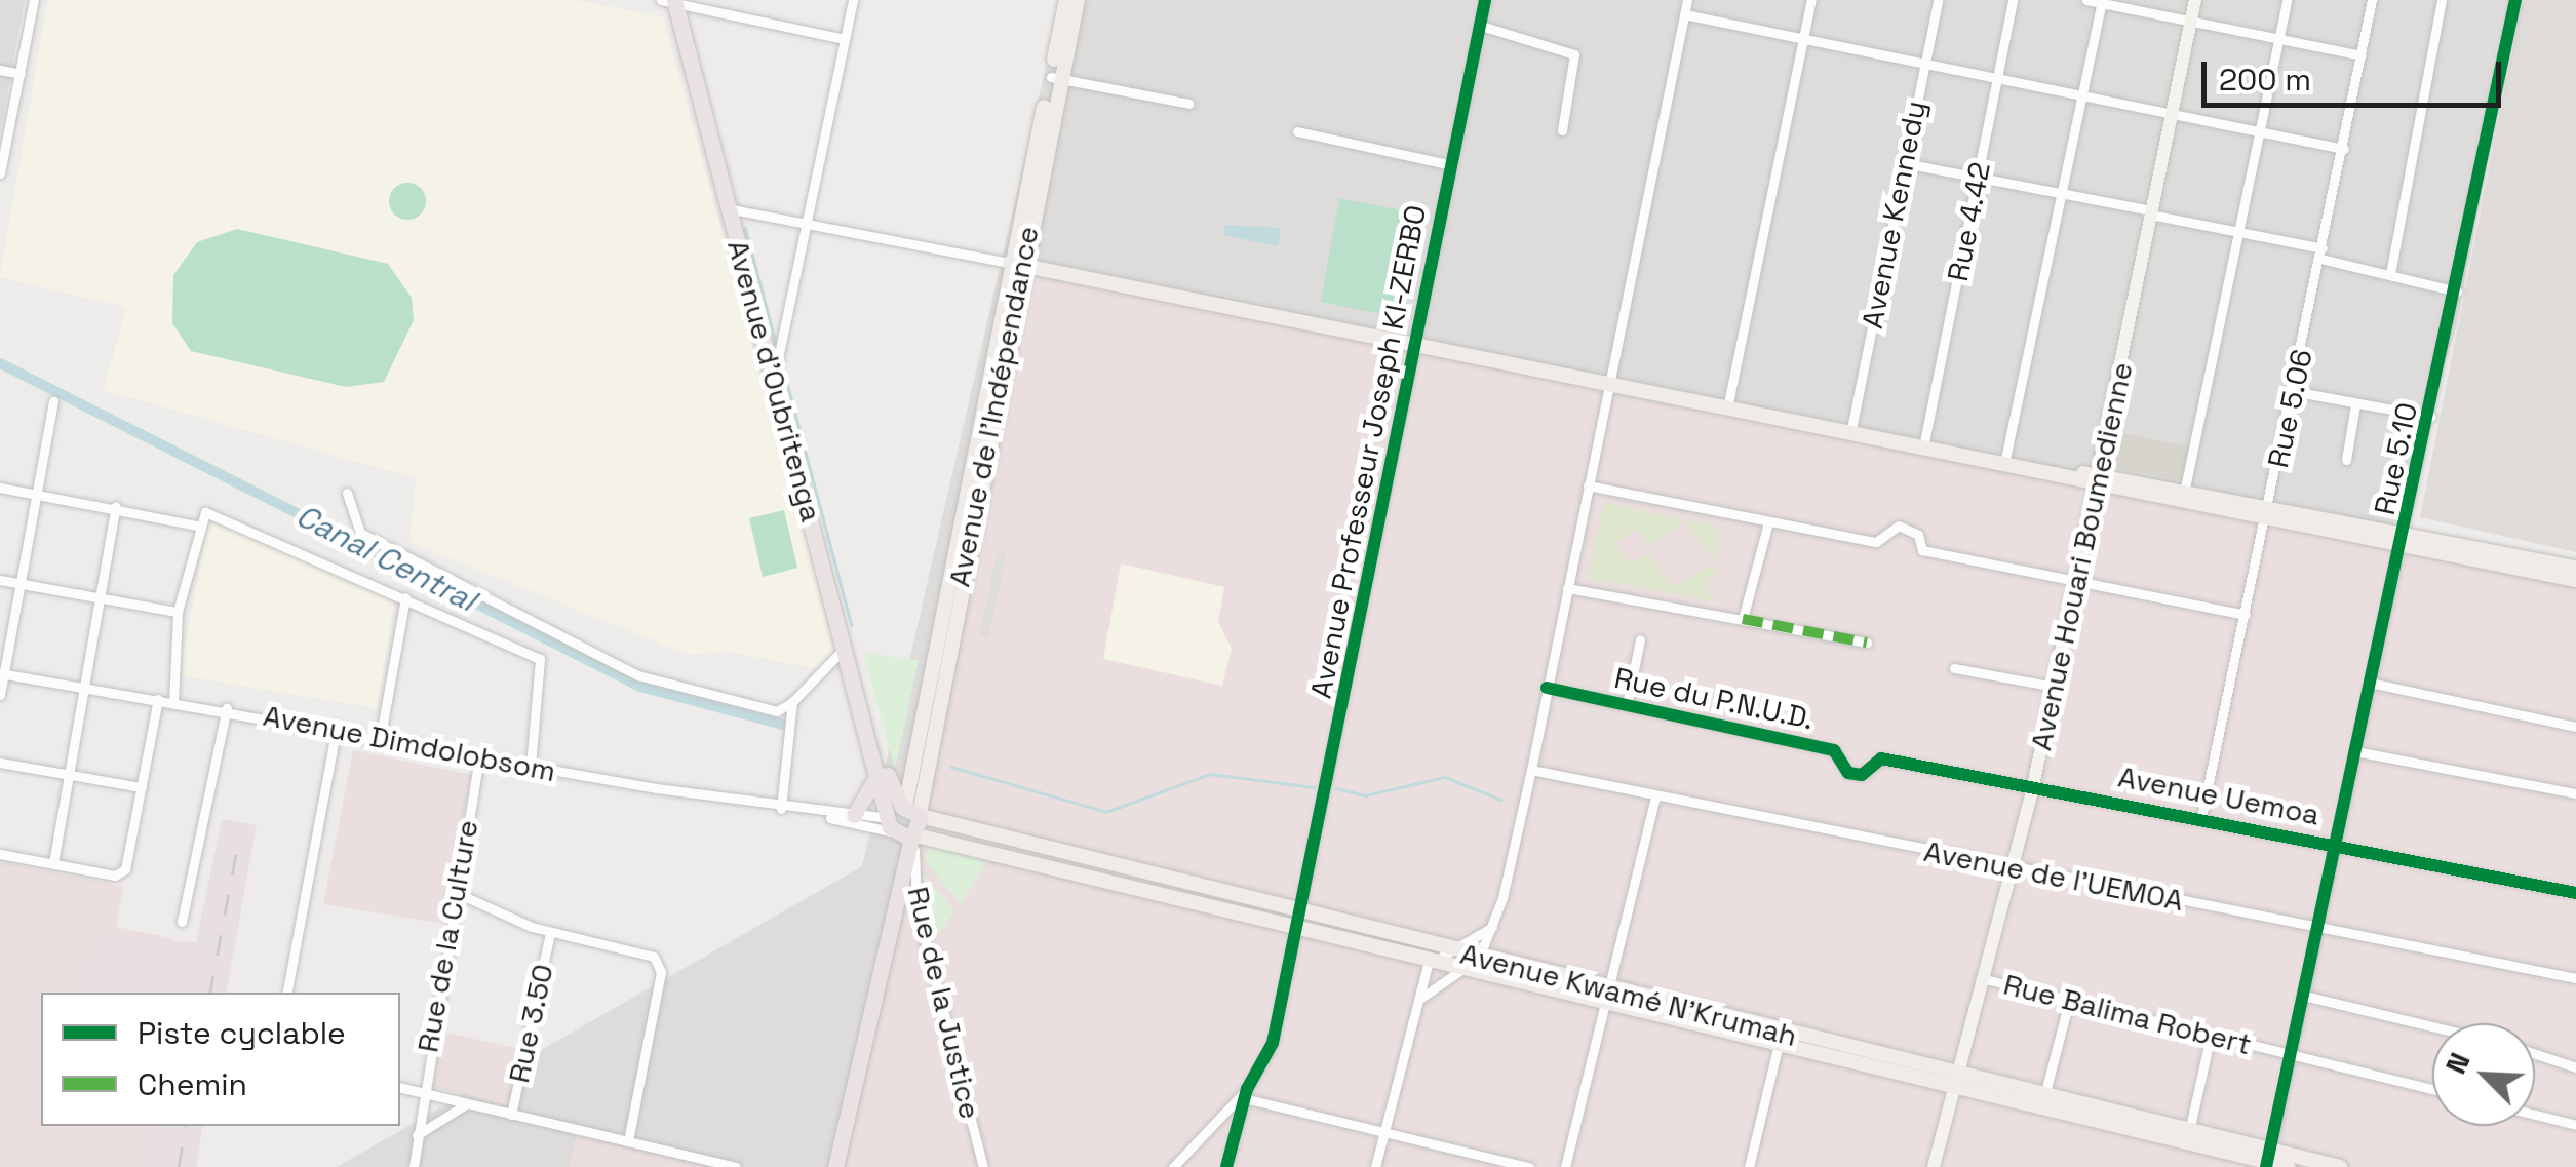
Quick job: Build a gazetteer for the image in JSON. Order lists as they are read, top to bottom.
{
  "streets": {
    "highway": ["Avenue d'Oubritenga"],
    "main road": ["Avenue de l'Indépendance", "Avenue Houari Boumedienne", "Avenue Kwamé N'Krumah"],
    "street": [
      "Avenue Kennedy",
      "Rue 4.42",
      "Rue 5.06",
      "Avenue Professeur Joseph KI-ZERBO",
      "Rue 5.10",
      "Rue du P.N.U.D.",
      "Avenue Dimdolobsom",
      "Avenue Uemoa",
      "Avenue de l'UEMOA",
      "Rue de la Culture",
      "Rue de la Justice",
      "Rue Balima Robert",
      "Rue 3.50"
    ]
  },
  "crossings": [
    ["Avenue d'Oubritenga", "Avenue de l'Indépendance"],
    ["Avenue d'Oubritenga", "Avenue Dimdolobsom"],
    ["Avenue d'Oubritenga", "Avenue Kwamé N'Krumah"],
    ["Avenue d'Oubritenga", "Rue de la Justice"],
    ["Avenue de l'Indépendance", "Avenue Dimdolobsom"],
    ["Avenue de l'Indépendance", "Avenue Kwamé N'Krumah"],
    ["Avenue de l'Indépendance", "Rue de la Justice"],
    ["Rue 5.06", "Avenue Uemoa"],
    ["Avenue Professeur Joseph KI-ZERBO", "Avenue Kwamé N'Krumah"],
    ["Rue 5.10", "Avenue Uemoa"],
    ["Rue 5.10", "Avenue de l'UEMOA"],
    ["Rue 5.10", "Avenue Kwamé N'Krumah"],
    ["Rue 5.10", "Rue Balima Robert"],
    ["Avenue Houari Boumedienne", "Rue du P.N.U.D."],
    ["Avenue Houari Boumedienne", "Avenue Uemoa"],
    ["Avenue Houari Boumedienne", "Avenue de l'UEMOA"],
    ["Avenue Houari Boumedienne", "Avenue Kwamé N'Krumah"],
    ["Avenue Houari Boumedienne", "Rue Balima Robert"],
    ["Rue du P.N.U.D.", "Avenue Uemoa"],
    ["Avenue Dimdolobsom", "Rue de la Culture"],
    ["Avenue Dimdolobsom", "Avenue Kwamé N'Krumah"],
    ["Avenue Dimdolobsom", "Rue de la Justice"],
    ["Avenue Kwamé N'Krumah", "Rue de la Justice"]
  ],
  "water": ["Canal Central"],
  "legend": ["Piste cyclable", "Chemin"],
  "scale_bar": "200 m",
  "north": "top left"
}
